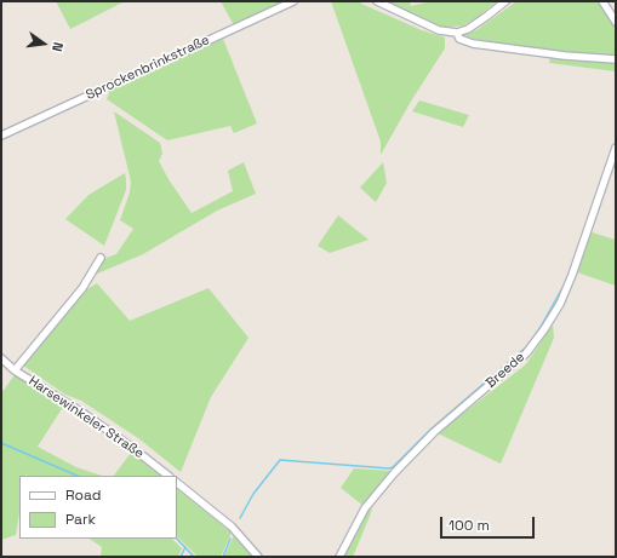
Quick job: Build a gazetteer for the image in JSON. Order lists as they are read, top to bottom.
{
  "streets": {
    "street": ["Sprockenbrinkstraße", "Breede", "Harsewinkeler Straße"]
  },
  "legend": ["Road", "Park"],
  "scale_bar": "100 m",
  "north": "right"
}
